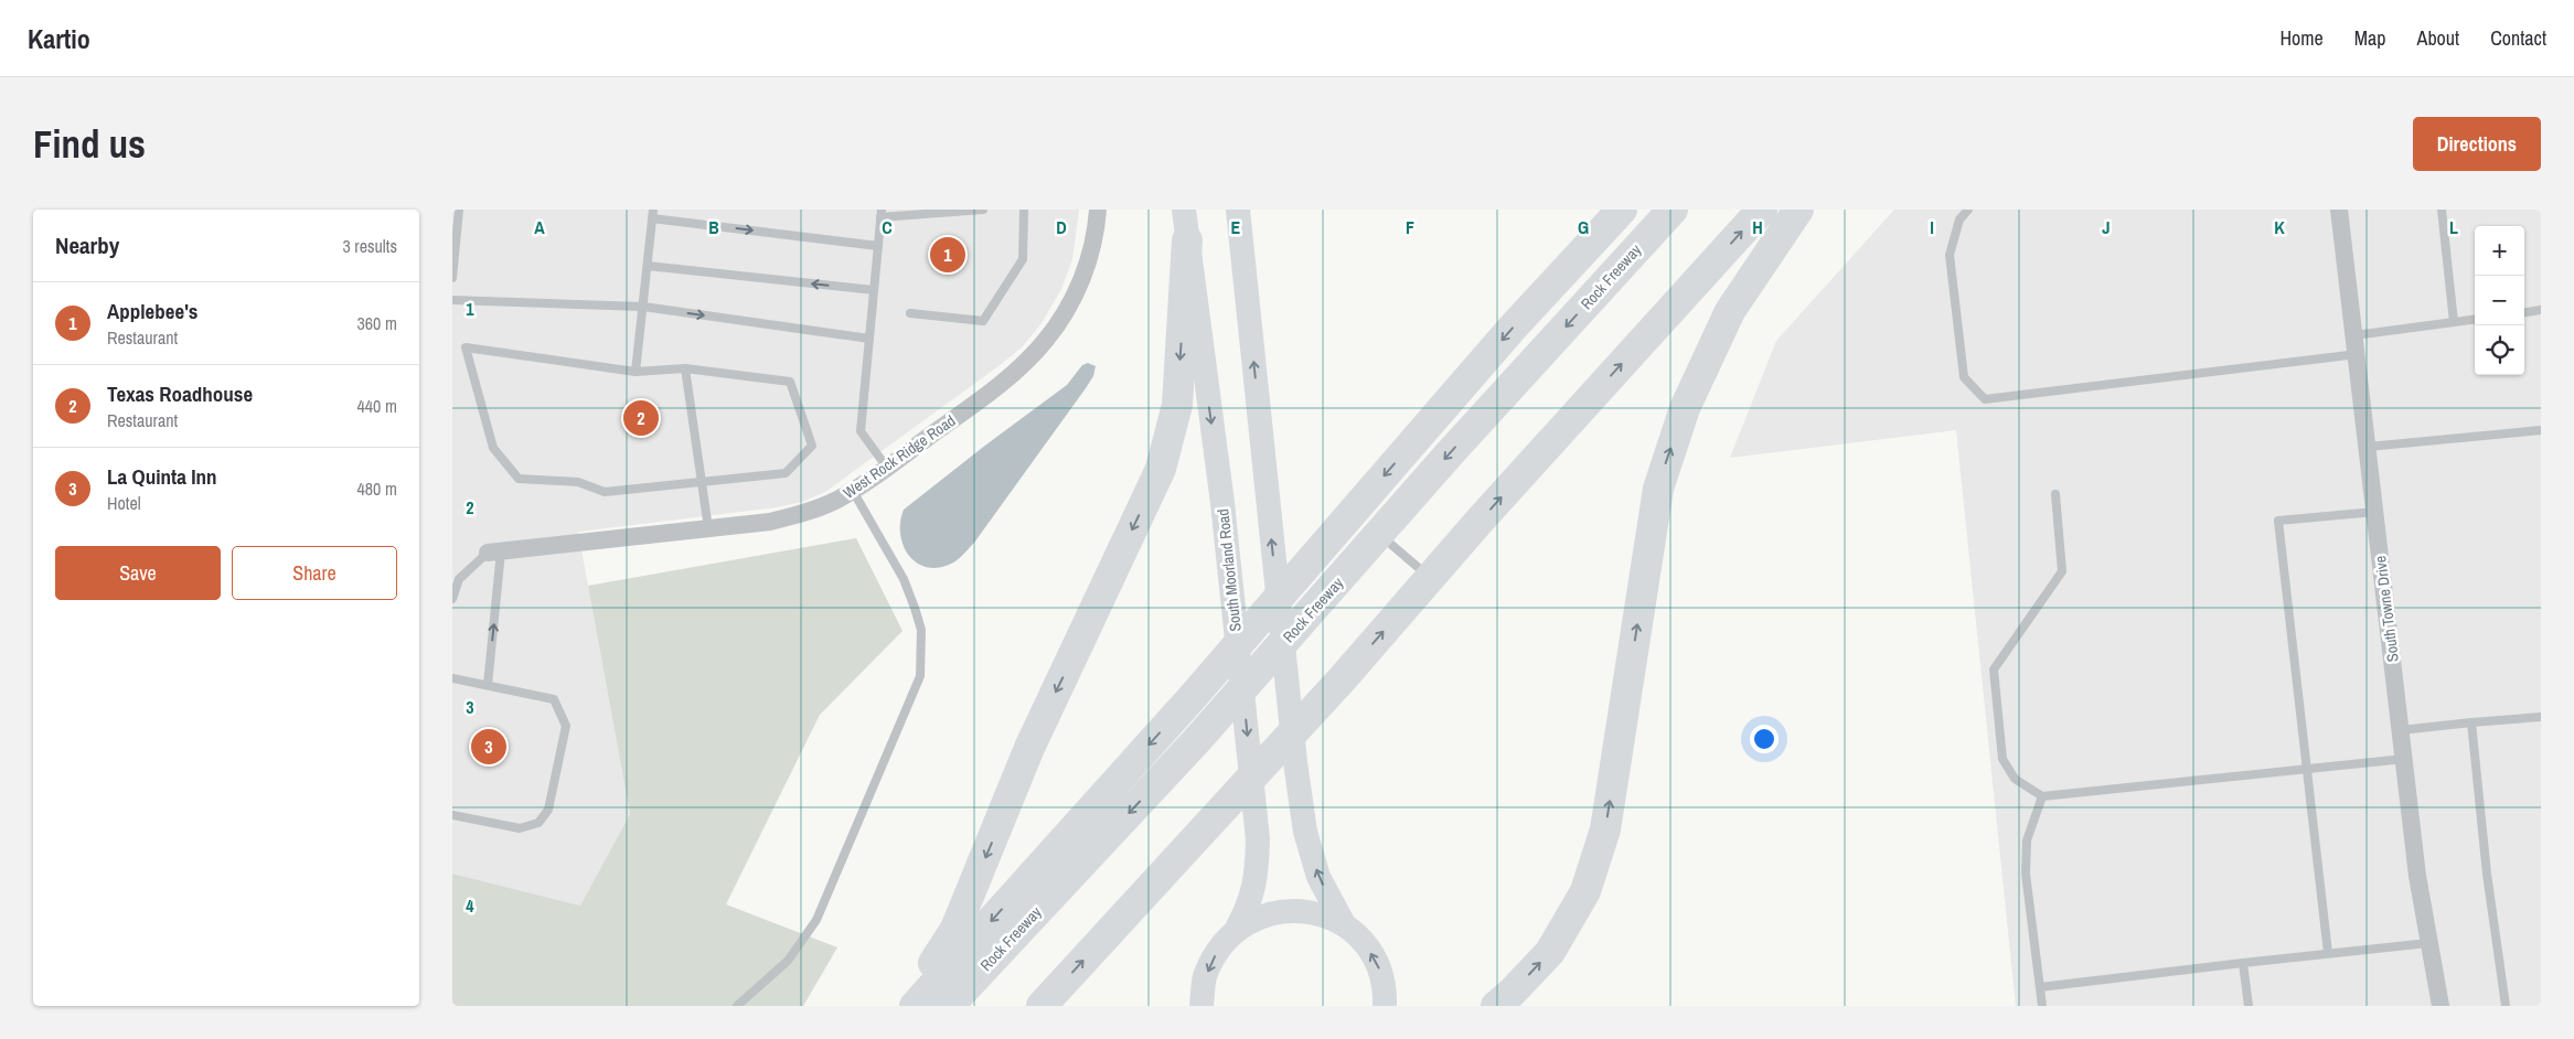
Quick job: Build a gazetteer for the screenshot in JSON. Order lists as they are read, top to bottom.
{
  "streets": {
    "highway": ["Rock Freeway"],
    "main road": ["South Moorland Road"],
    "street": ["West Rock Ridge Road", "South Towne Drive"]
  },
  "page": {
    "header": "Kartio",
    "nav": [
      "Home",
      "Map",
      "About",
      "Contact"
    ],
    "buttons": [
      "Directions",
      ["Save", "Share"]
    ],
    "title": "Find us",
    "heading": ["Nearby", "3 results"],
    "map_buttons": ["+", "−"],
    "pins": ["1", "2", "3"],
    "list": [
      {
        "mark": "1",
        "name": "Applebee's",
        "note": "Restaurant",
        "value": "360 m"
      },
      {
        "mark": "2",
        "name": "Texas Roadhouse",
        "note": "Restaurant",
        "value": "440 m"
      },
      {
        "mark": "3",
        "name": "La Quinta Inn",
        "note": "Hotel",
        "value": "480 m"
      }
    ]
  },
  "grid": {
    "columns": [
      "A",
      "B",
      "C",
      "D",
      "E",
      "F",
      "G",
      "H",
      "I",
      "J",
      "K",
      "L"
    ],
    "rows": [
      "1",
      "2",
      "3",
      "4"
    ]
  }
}
